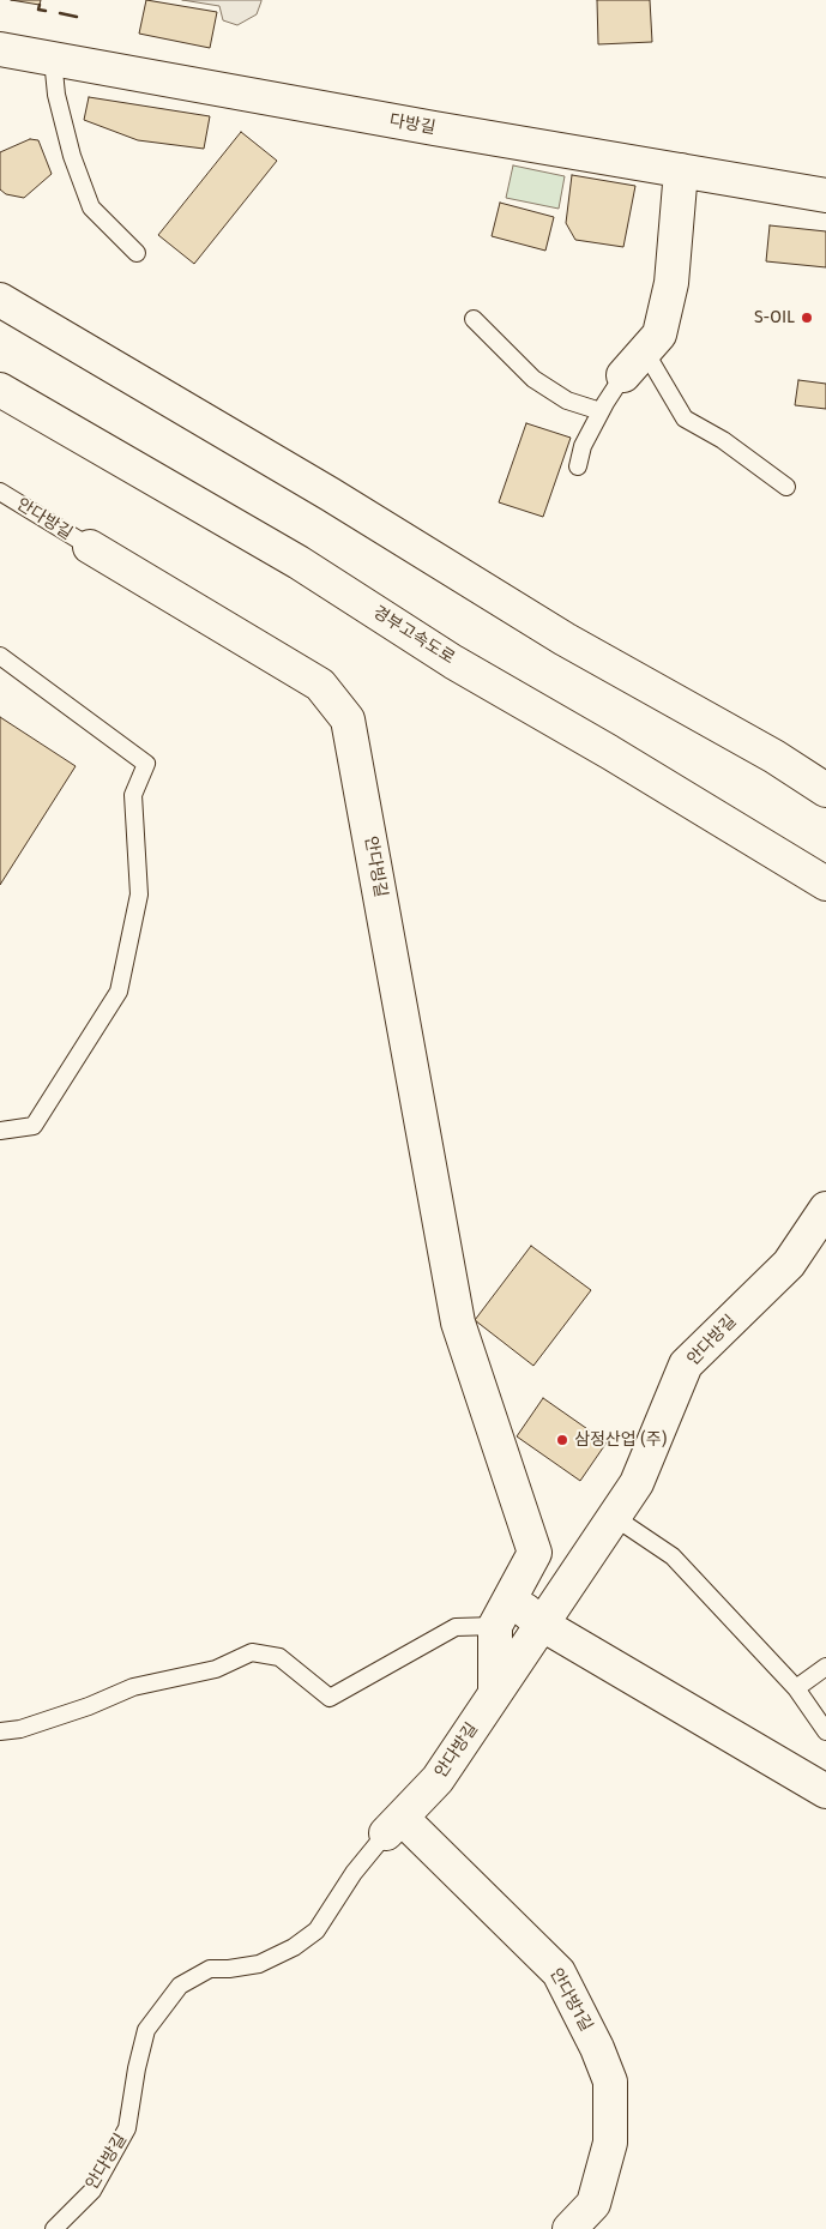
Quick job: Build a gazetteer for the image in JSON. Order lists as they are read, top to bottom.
{
  "streets": {
    "main road": [
      "다방길",
      "안다방길",
      "경부고속도로",
      "안다빙길",
      "안다방1길"
    ]
  },
  "crossings": [
    ["안다방길", "안다빙길"],
    ["안다방길", "안다방1길"]
  ],
  "places": ["S-OIL", "삼정산업 (주)"]
}
